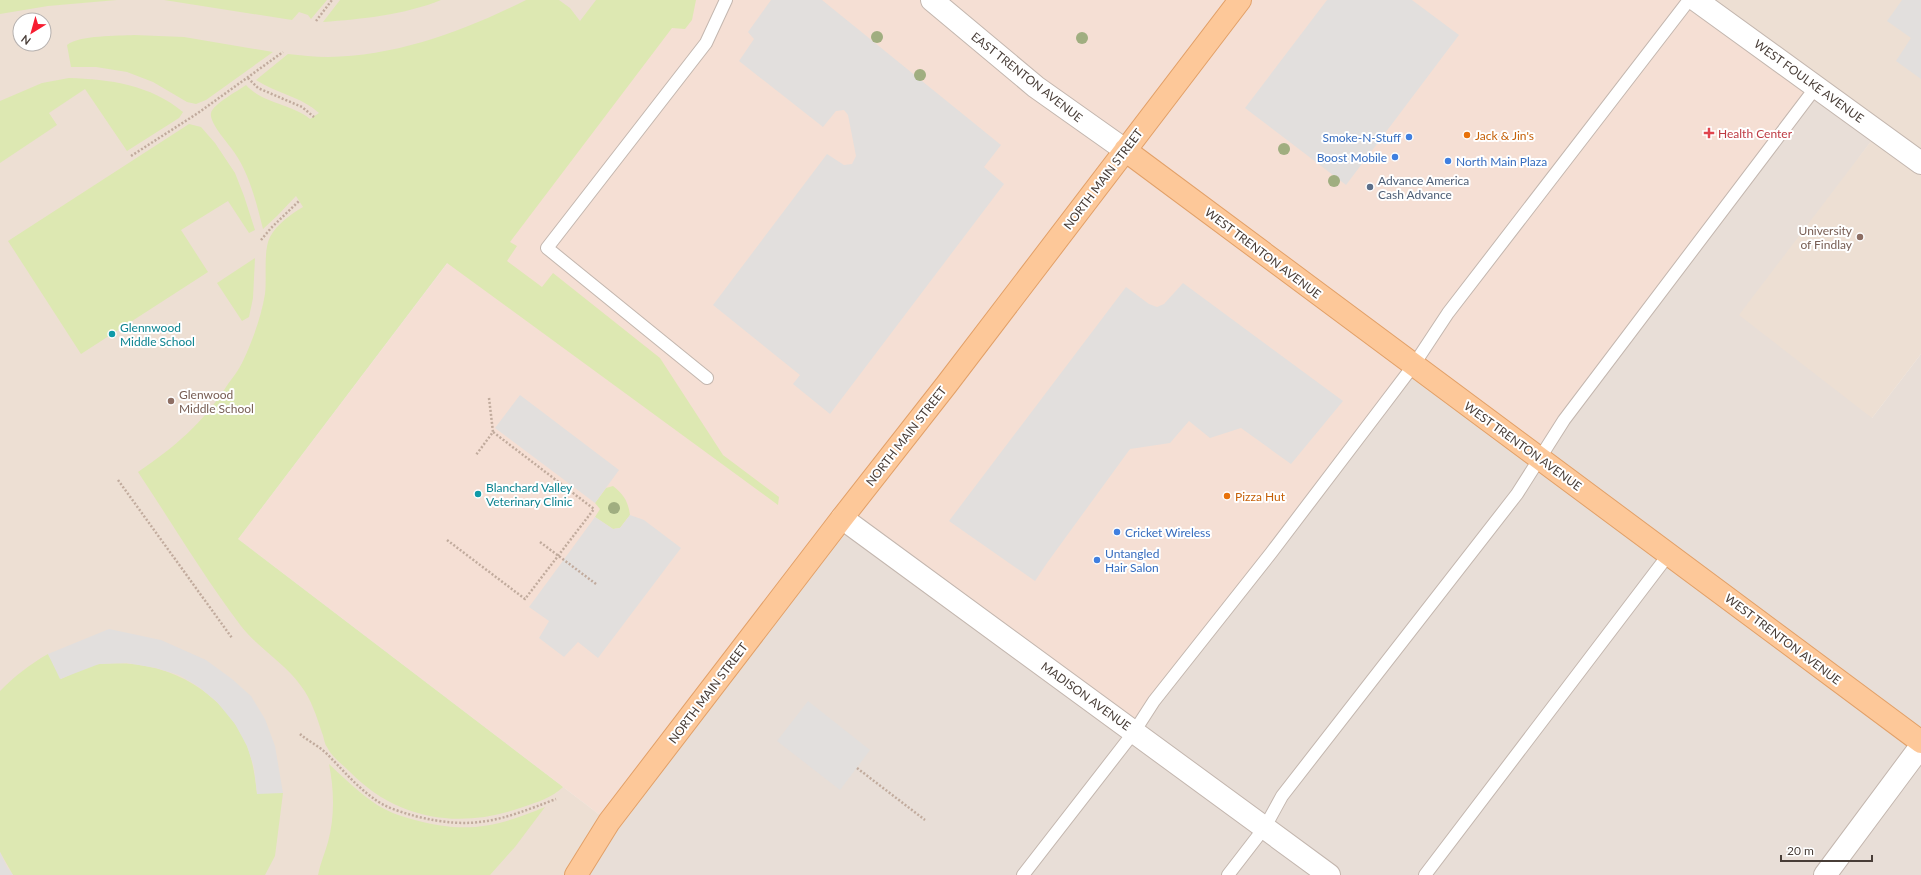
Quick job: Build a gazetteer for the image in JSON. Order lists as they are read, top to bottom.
{
  "streets": {
    "main road": ["NORTH MAIN STREET", "WEST TRENTON AVENUE"],
    "street": ["EAST TRENTON AVENUE", "WEST FOULKE AVENUE", "MADISON AVENUE"]
  },
  "crossings": [
    ["EAST TRENTON AVENUE", "NORTH MAIN STREET"],
    ["EAST TRENTON AVENUE", "WEST TRENTON AVENUE"],
    ["NORTH MAIN STREET", "WEST TRENTON AVENUE"],
    ["NORTH MAIN STREET", "MADISON AVENUE"]
  ],
  "places": {
    "health": ["Health Center"],
    "other": [
      "Jack & Jin's",
      "Smoke-N-Stuff",
      "Boost Mobile",
      "North Main Plaza",
      "Advance America Cash Advance",
      "University of Findlay",
      "Glennwood Middle School",
      "Glenwood Middle School",
      "Blanchard Valley Veterinary Clinic",
      "Pizza Hut",
      "Cricket Wireless",
      "Untangled Hair Salon"
    ]
  },
  "scale_bar": "20 m",
  "north": "bottom left"
}
